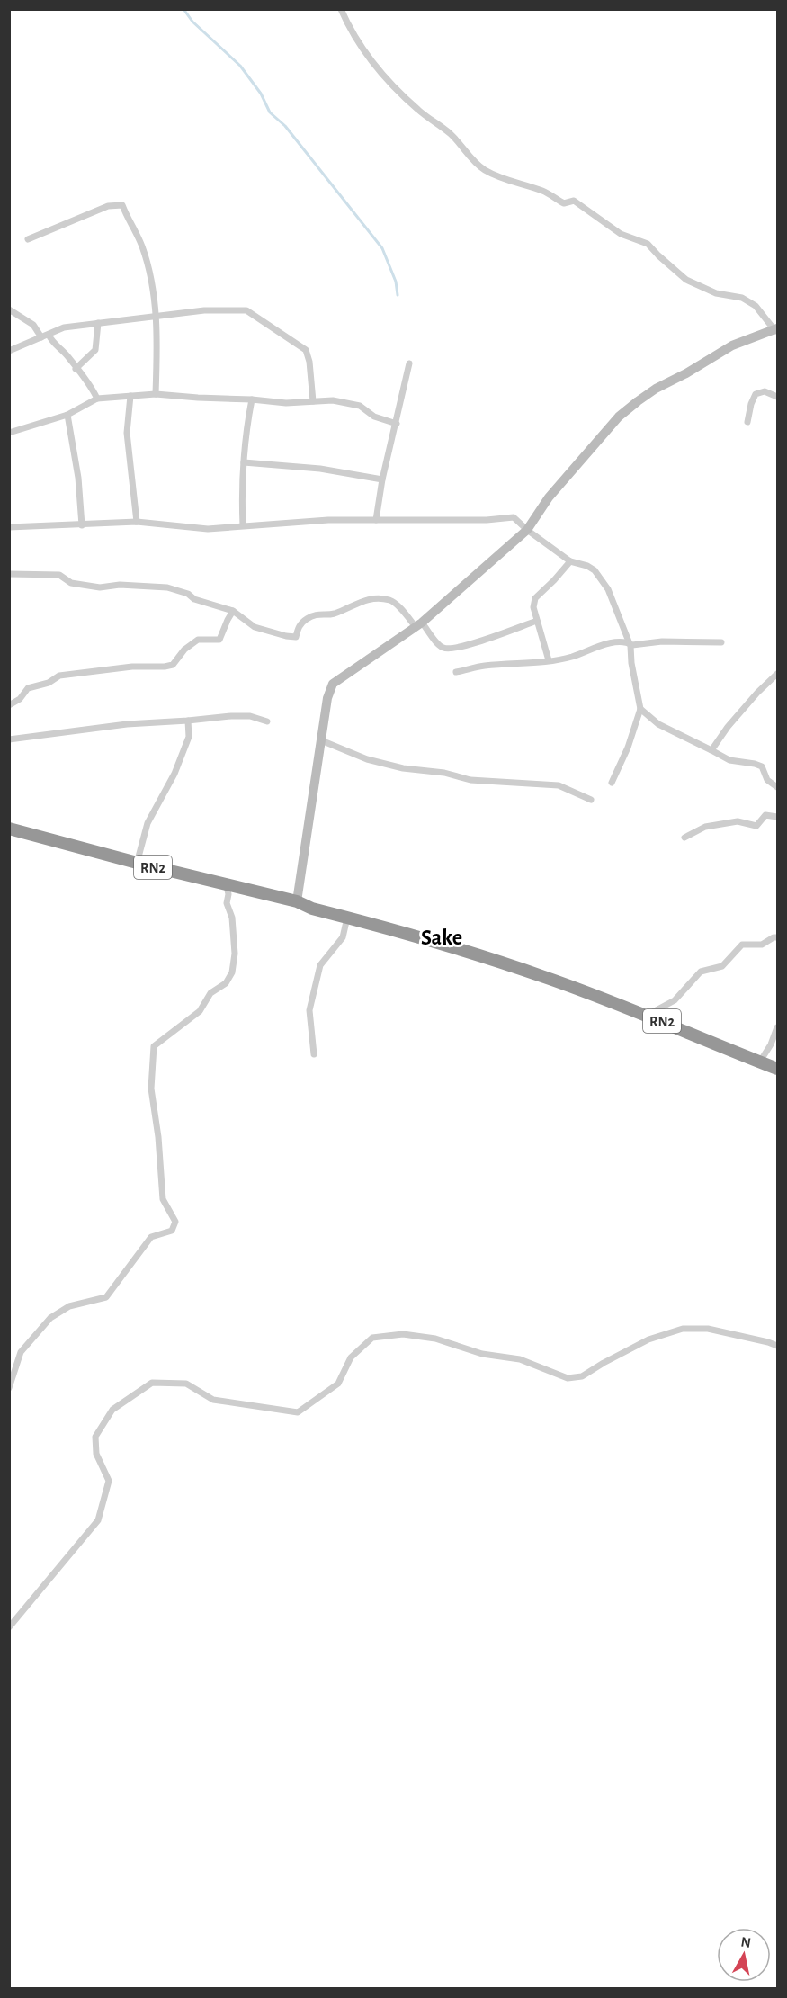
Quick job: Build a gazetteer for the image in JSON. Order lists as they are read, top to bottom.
{
  "streets": {
    "highway": ["RN2"]
  },
  "districts": ["Sake"],
  "north": "top"
}
